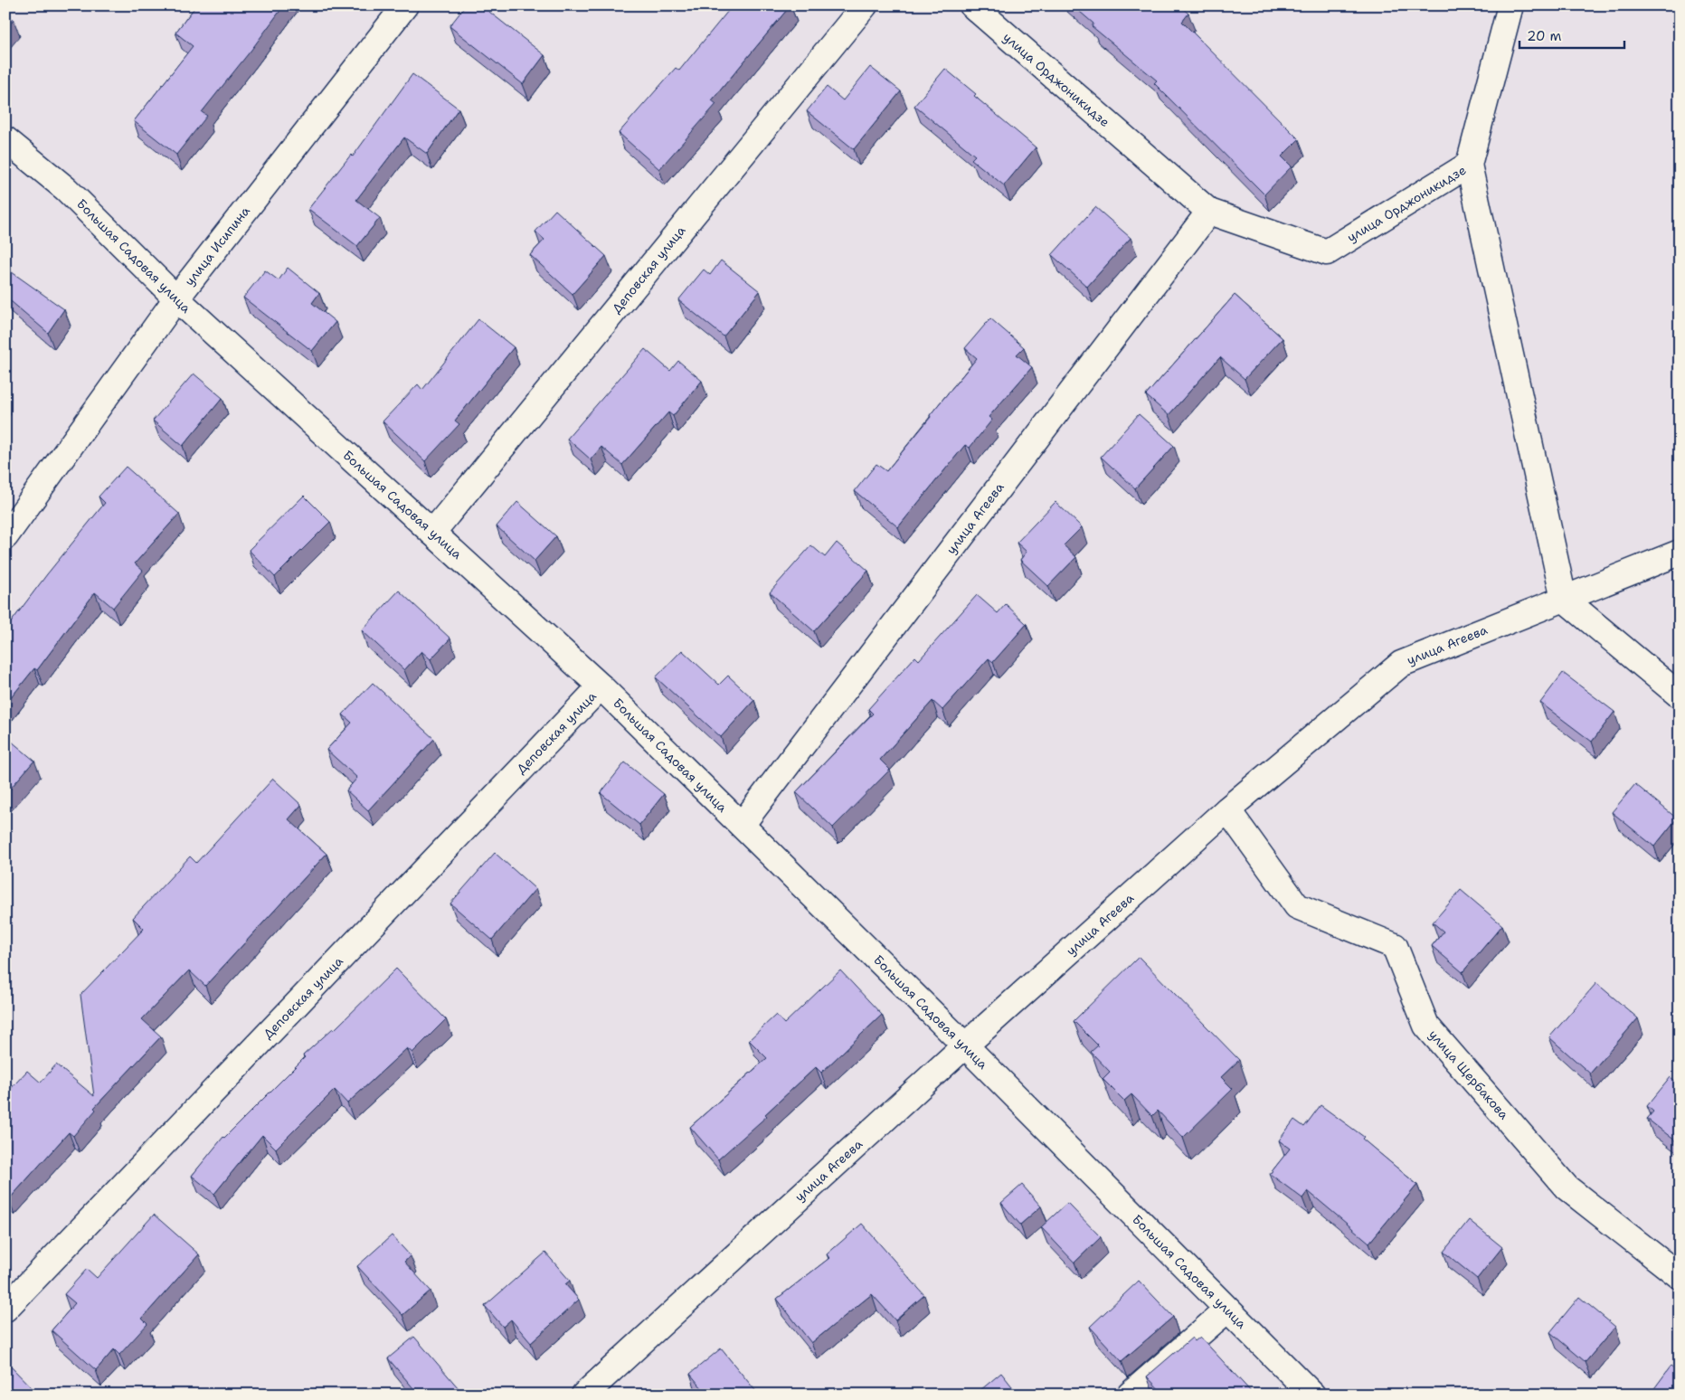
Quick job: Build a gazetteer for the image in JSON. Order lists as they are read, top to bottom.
{
  "streets": {
    "street": [
      "улица Орджоникидзе",
      "улица Исипина",
      "Большая Садовая улица",
      "Деповская улица",
      "улица Агеева",
      "улица Щербакова"
    ]
  },
  "crossings": [
    ["улица Орджоникидзе", "улица Агеева"],
    ["улица Исипина", "Большая Садовая улица"],
    ["Большая Садовая улица", "Деповская улица"],
    ["Большая Садовая улица", "улица Агеева"],
    ["улица Агеева", "улица Щербакова"]
  ],
  "scale_bar": "20 m"
}
